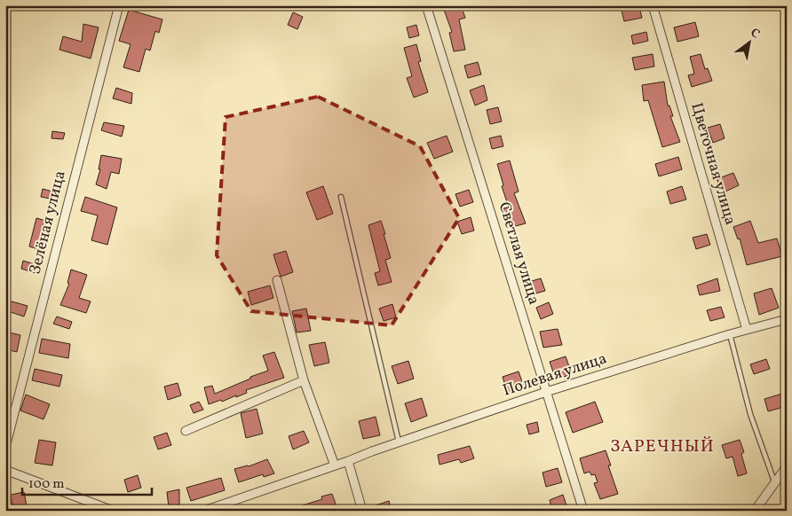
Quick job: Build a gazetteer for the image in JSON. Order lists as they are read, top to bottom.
{
  "streets": {
    "street": [
      "Цветочная улица",
      "Зелёная улица",
      "Светлая улица",
      "Полевая улица"
    ]
  },
  "crossings": [
    ["Цветочная улица", "Полевая улица"],
    ["Светлая улица", "Полевая улица"]
  ],
  "districts": ["ЗАРЕЧНЫЙ"],
  "scale_bar": "100 m",
  "north": "top right"
}
